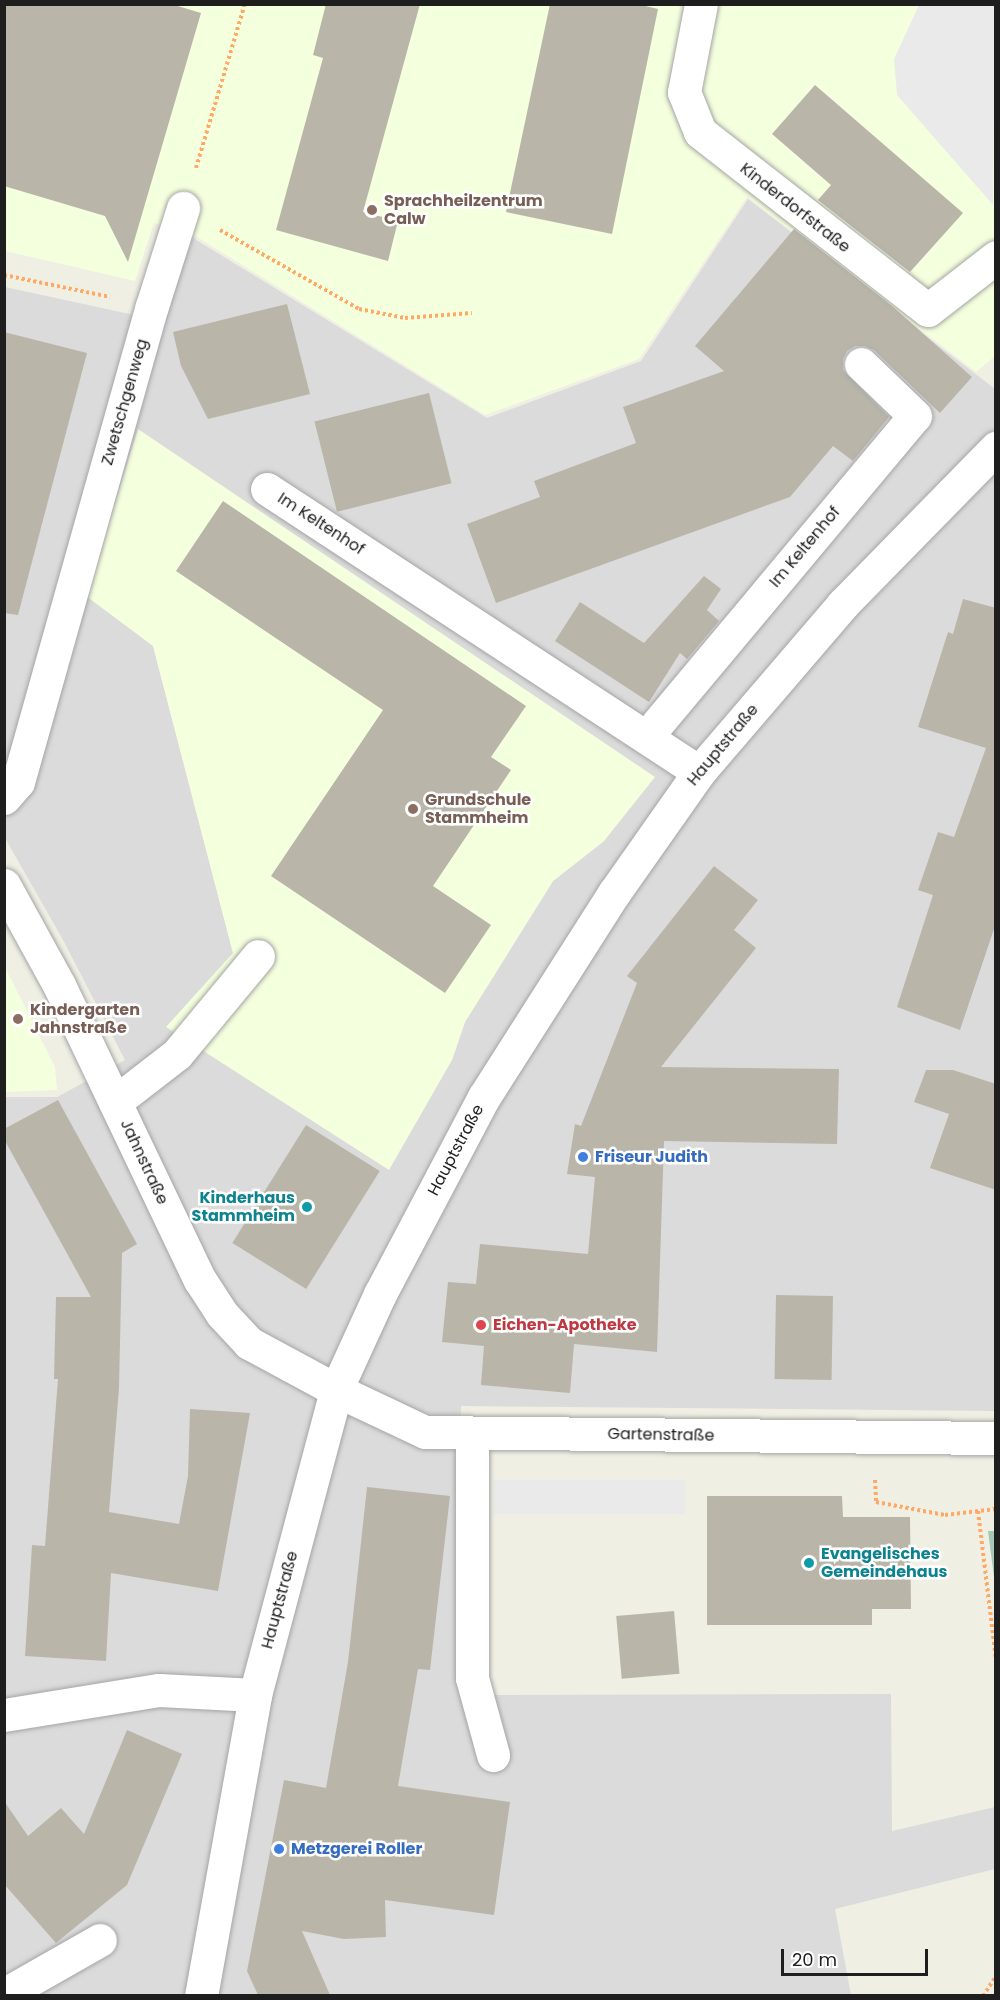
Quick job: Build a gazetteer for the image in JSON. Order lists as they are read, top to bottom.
{
  "streets": {
    "street": [
      "Kinderdorfstraße",
      "Zwetschgenweg",
      "Im Keltenhof",
      "Hauptstraße",
      "Jahnstraße",
      "Gartenstraße"
    ]
  },
  "crossings": [
    ["Im Keltenhof", "Hauptstraße"],
    ["Hauptstraße", "Jahnstraße"],
    ["Hauptstraße", "Gartenstraße"],
    ["Jahnstraße", "Gartenstraße"]
  ],
  "places": [
    "Sprachheilzentrum Calw",
    "Grundschule Stammheim",
    "Kindergarten Jahnstraße",
    "Friseur Judith",
    "Kinderhaus Stammheim",
    "Eichen-Apotheke",
    "Evangelisches Gemeindehaus",
    "Metzgerei Roller"
  ],
  "scale_bar": "20 m"
}
